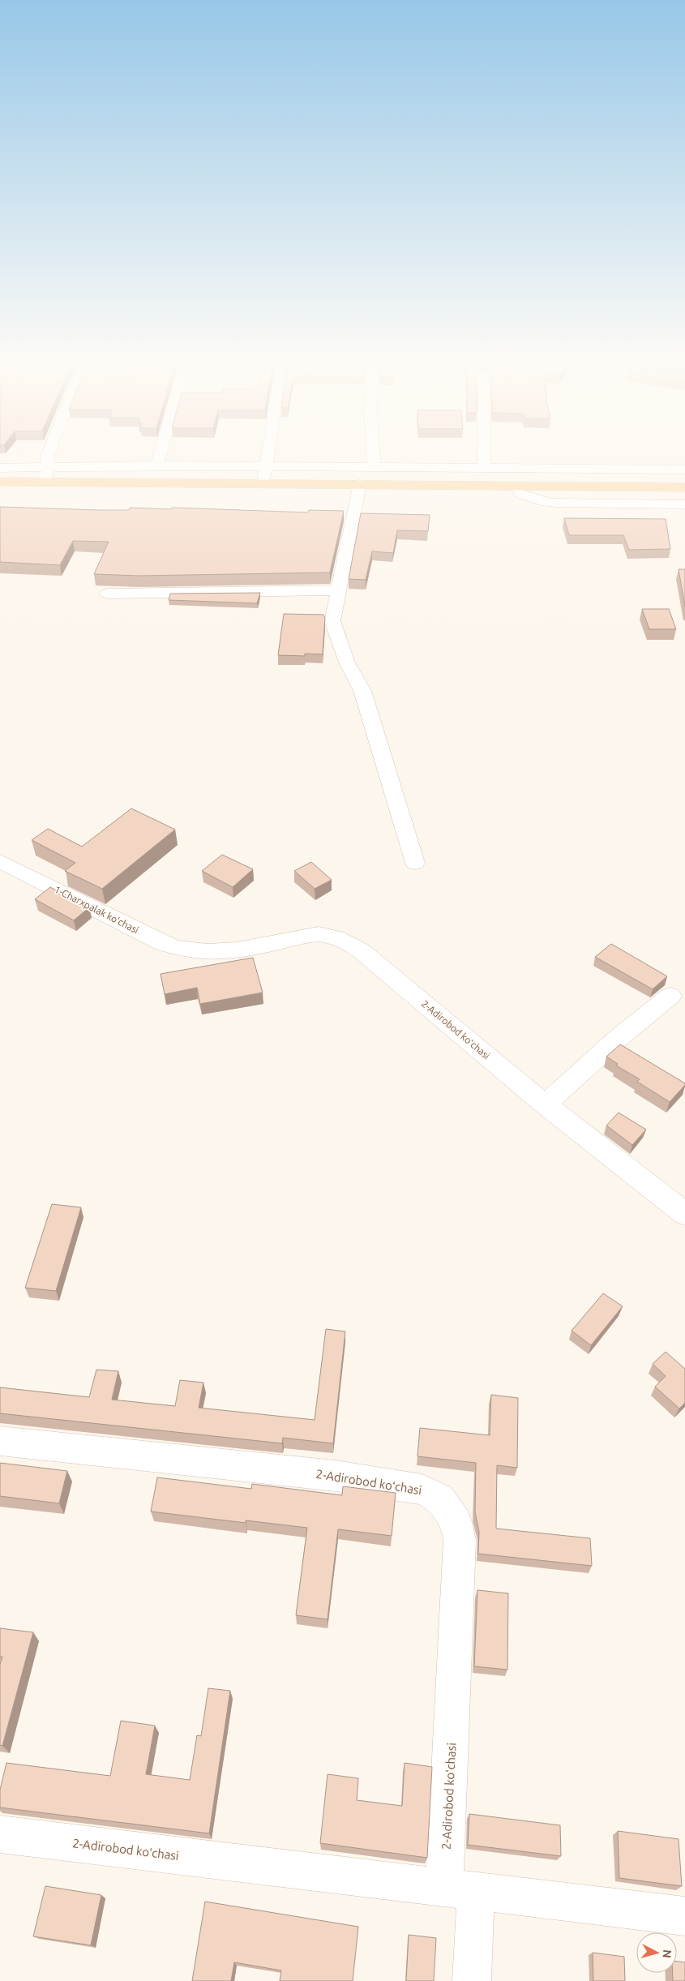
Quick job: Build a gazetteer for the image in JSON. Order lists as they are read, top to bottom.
{
  "streets": {
    "street": ["1-Charxpalak koʻchasi", "2-Adirobod koʻchasi"]
  },
  "crossings": [
    ["1-Charxpalak koʻchasi", "2-Adirobod koʻchasi"]
  ],
  "north": "right"
}
